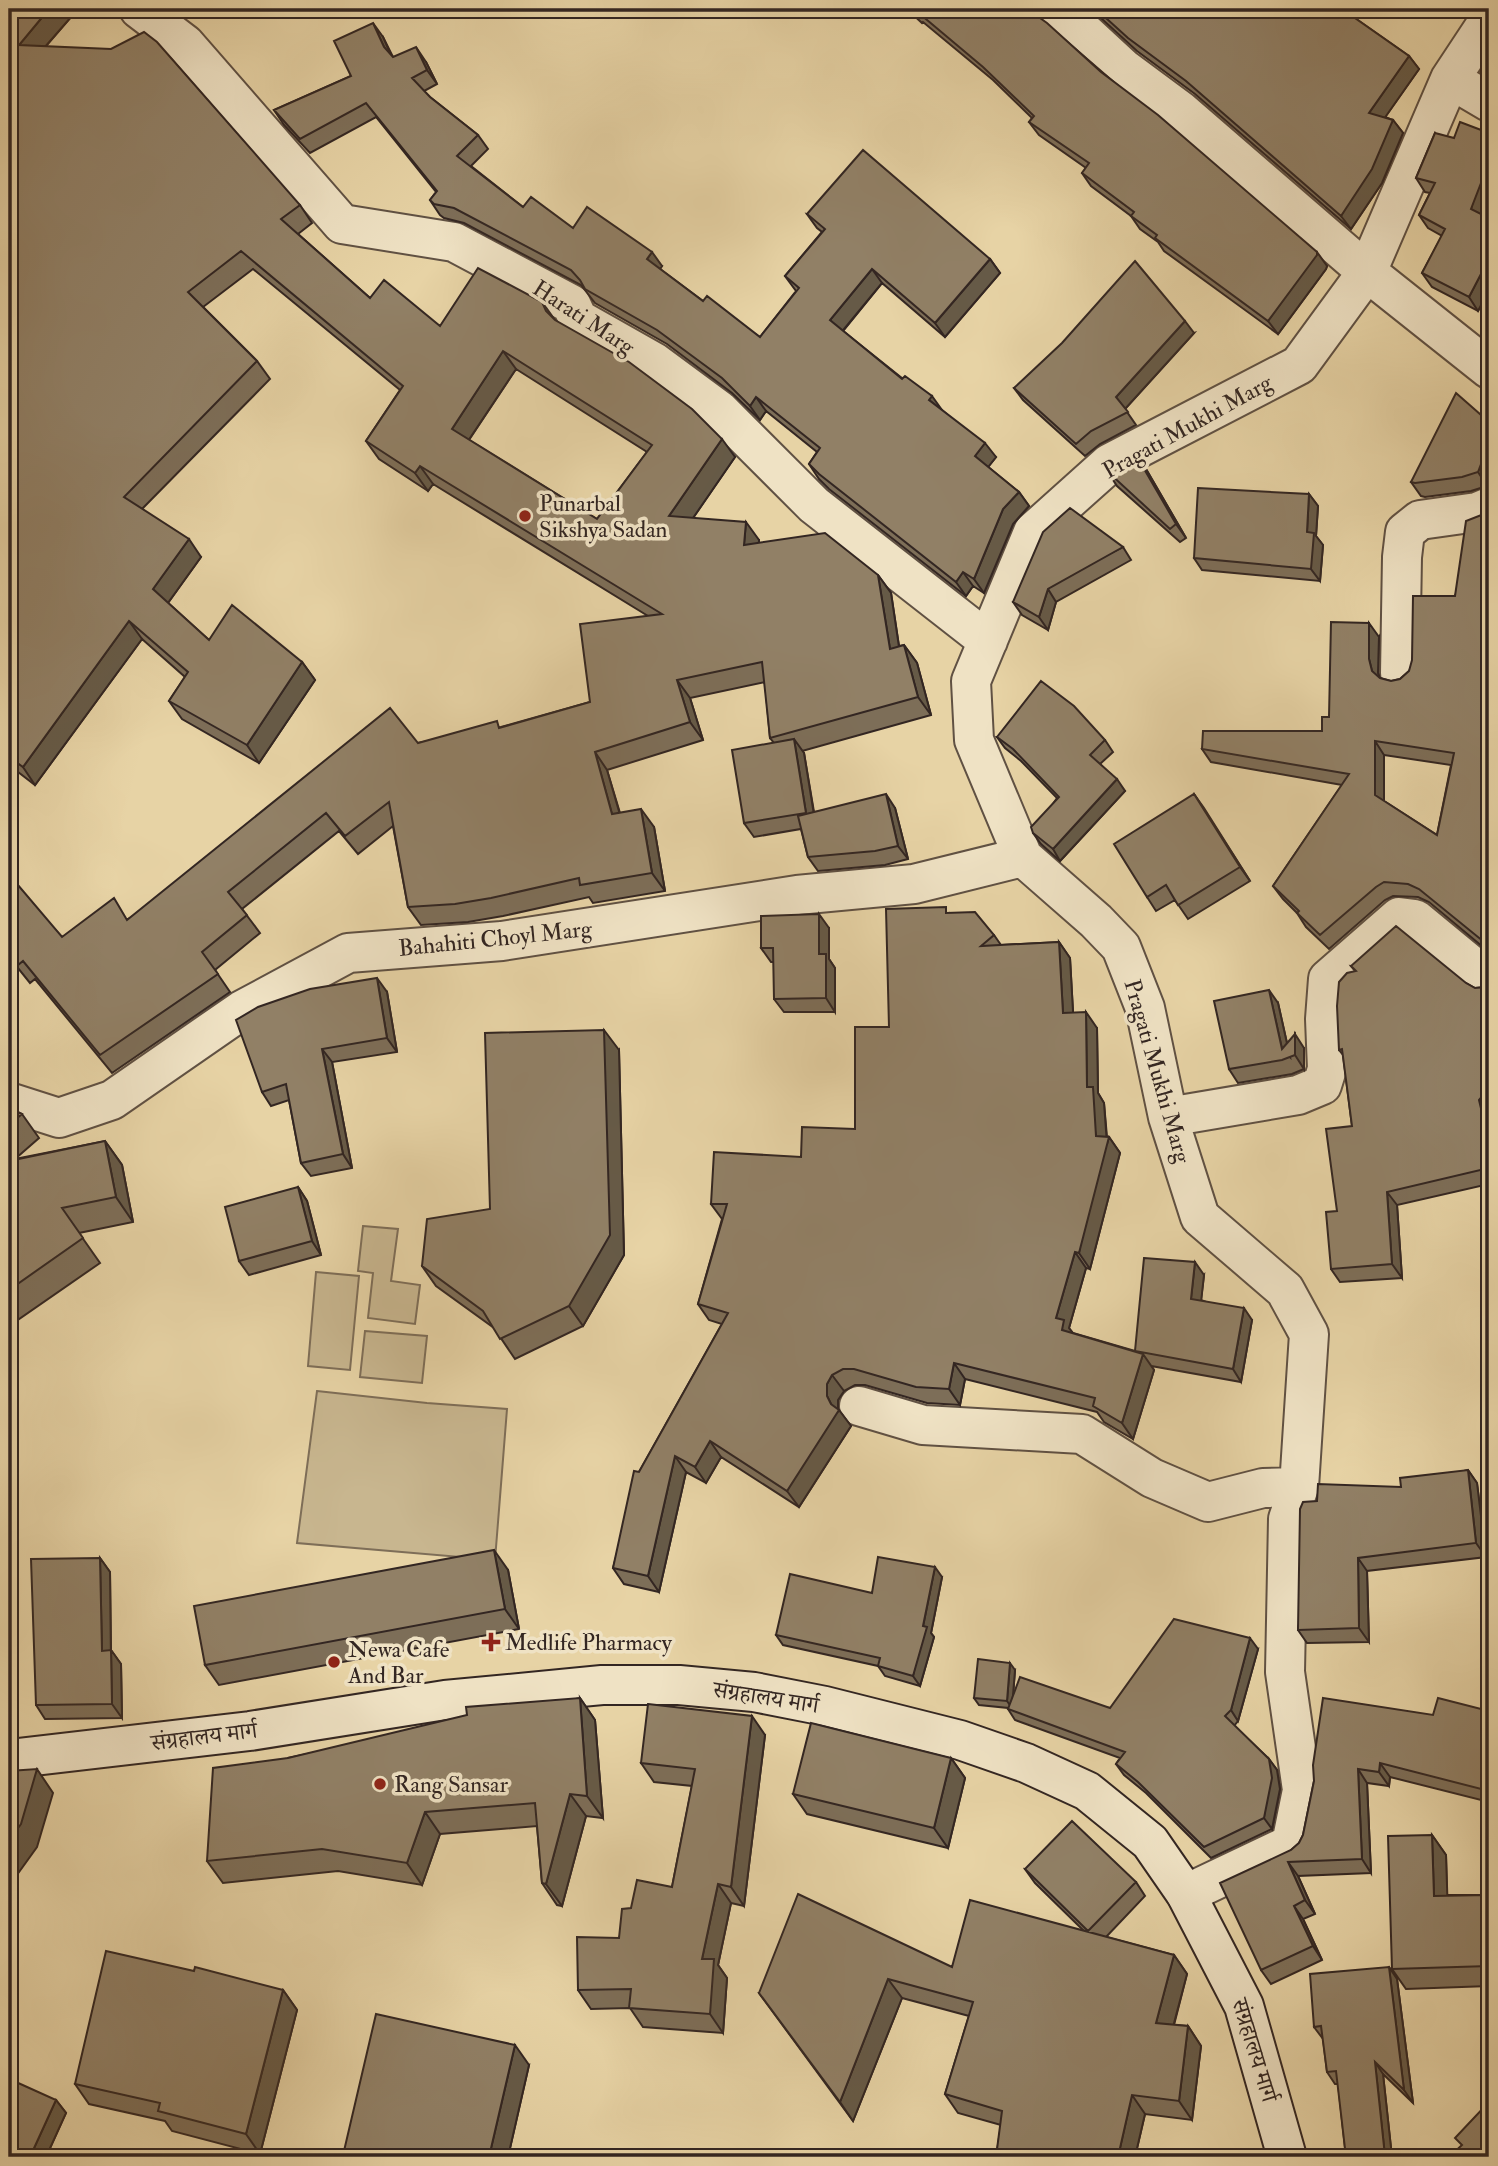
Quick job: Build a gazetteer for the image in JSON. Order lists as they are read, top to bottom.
{
  "streets": {
    "street": [
      "Harati Marg",
      "Pragati Mukhi Marg",
      "Bahahiti Choyl Marg",
      "संग्रहालय मार्ग"
    ]
  },
  "crossings": [
    ["Harati Marg", "Pragati Mukhi Marg"],
    ["Pragati Mukhi Marg", "Bahahiti Choyl Marg"],
    ["Pragati Mukhi Marg", "संग्रहालय मार्ग"]
  ],
  "places": {
    "other": ["Punarbal Sikshya Sadan", "Newa Cafe And Bar", "Rang Sansar"],
    "health": ["Medlife Pharmacy"]
  }
}
